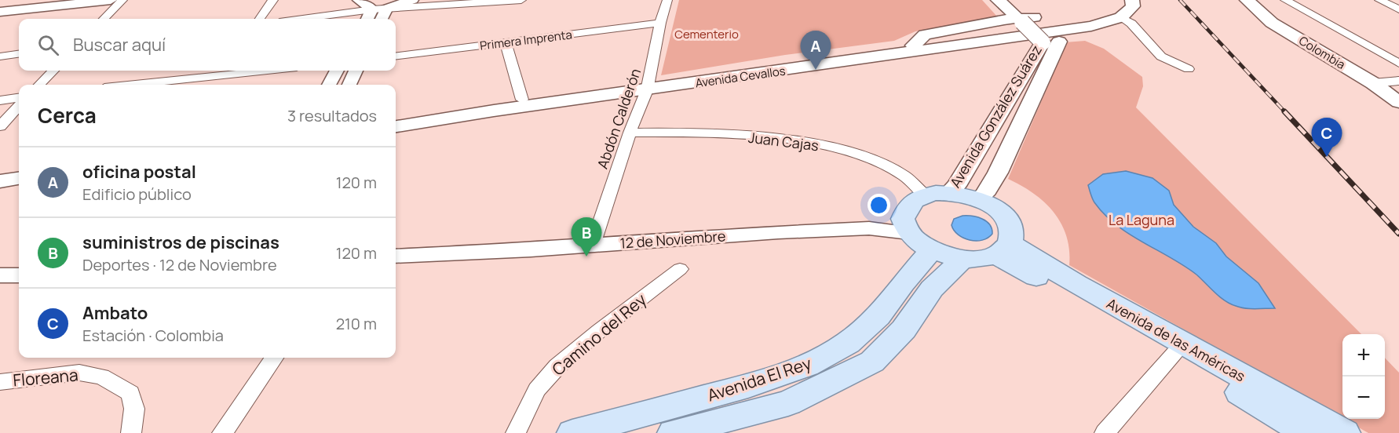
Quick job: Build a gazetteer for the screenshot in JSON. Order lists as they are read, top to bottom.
{
  "streets": {
    "main road": [
      "Colombia",
      "Avenida Cevallos",
      "Avenida González Suárez",
      "Avenida de las Américas",
      "Avenida El Rey"
    ],
    "street": [
      "Primera Imprenta",
      "Abdón Calderón",
      "Juan Cajas",
      "12 de Noviembre",
      "Camino del Rey",
      "Floreana"
    ]
  },
  "crossings": [
    ["Primera Imprenta", "Abdón Calderón"],
    ["Avenida Cevallos", "Abdón Calderón"],
    ["Avenida González Suárez", "Juan Cajas"],
    ["Avenida González Suárez", "12 de Noviembre"],
    ["Avenida González Suárez", "Avenida de las Américas"],
    ["Avenida González Suárez", "Avenida El Rey"],
    ["Abdón Calderón", "Juan Cajas"],
    ["Abdón Calderón", "12 de Noviembre"],
    ["Juan Cajas", "12 de Noviembre"],
    ["Juan Cajas", "Avenida de las Américas"],
    ["Juan Cajas", "Avenida El Rey"],
    ["12 de Noviembre", "Avenida de las Américas"],
    ["12 de Noviembre", "Avenida El Rey"],
    ["Avenida de las Américas", "Avenida El Rey"]
  ],
  "parks": ["Cementerio", "La Laguna"],
  "page": {
    "search": "Buscar aquí",
    "pins": ["A", "C", "B"],
    "heading": ["Cerca", "3 resultados"],
    "list": [
      {
        "mark": "A",
        "name": "oficina postal",
        "note": "Edificio público",
        "value": "120 m"
      },
      {
        "mark": "B",
        "name": "suministros de piscinas",
        "note": "Deportes · 12 de Noviembre",
        "value": "120 m"
      },
      {
        "mark": "C",
        "name": "Ambato",
        "note": "Estación · Colombia",
        "value": "210 m"
      }
    ],
    "map_buttons": ["+", "−"]
  }
}
